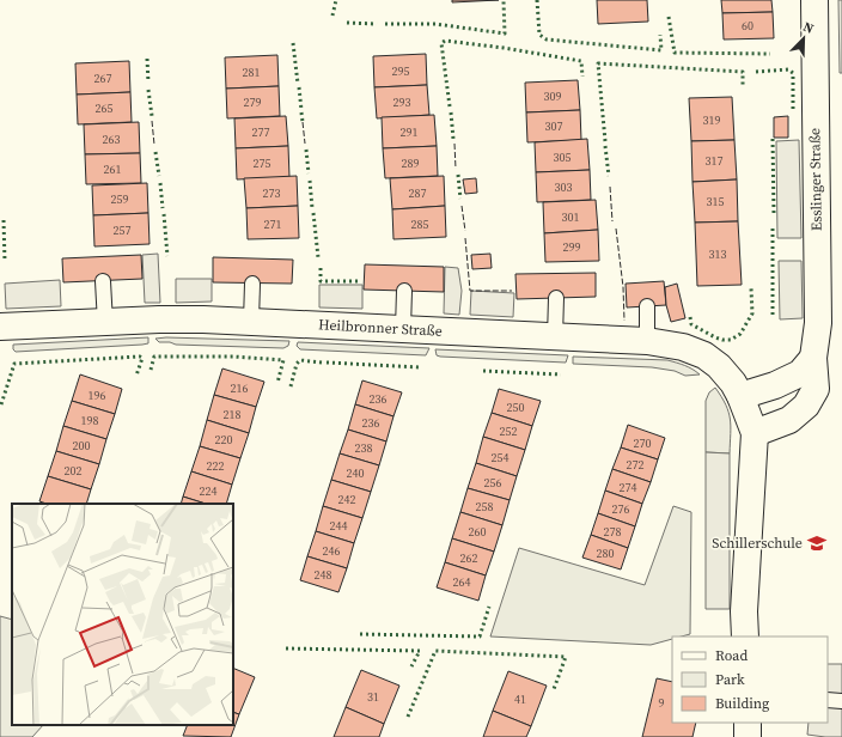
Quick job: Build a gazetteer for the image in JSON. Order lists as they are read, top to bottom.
{
  "streets": {
    "street": ["Esslinger Straße", "Heilbronner Straße"]
  },
  "places": {
    "school or university": ["Schillerschule"]
  },
  "house_numbers": [
    "60",
    "295",
    "281",
    "267",
    "309",
    "279",
    "293",
    "265",
    "319",
    "307",
    "277",
    "291",
    "263",
    "305",
    "317",
    "275",
    "289",
    "261",
    "303",
    "273",
    "287",
    "259",
    "315",
    "301",
    "271",
    "285",
    "257",
    "299",
    "313",
    "216",
    "196",
    "236",
    "250",
    "218",
    "198",
    "236",
    "252",
    "220",
    "270",
    "200",
    "238",
    "254",
    "272",
    "222",
    "202",
    "240",
    "256",
    "274",
    "224",
    "242",
    "258",
    "276",
    "244",
    "260",
    "278",
    "246",
    "280",
    "262",
    "248",
    "264",
    "31",
    "41",
    "9"
  ],
  "legend": ["Road", "Park", "Building"],
  "north": "top right"
}
